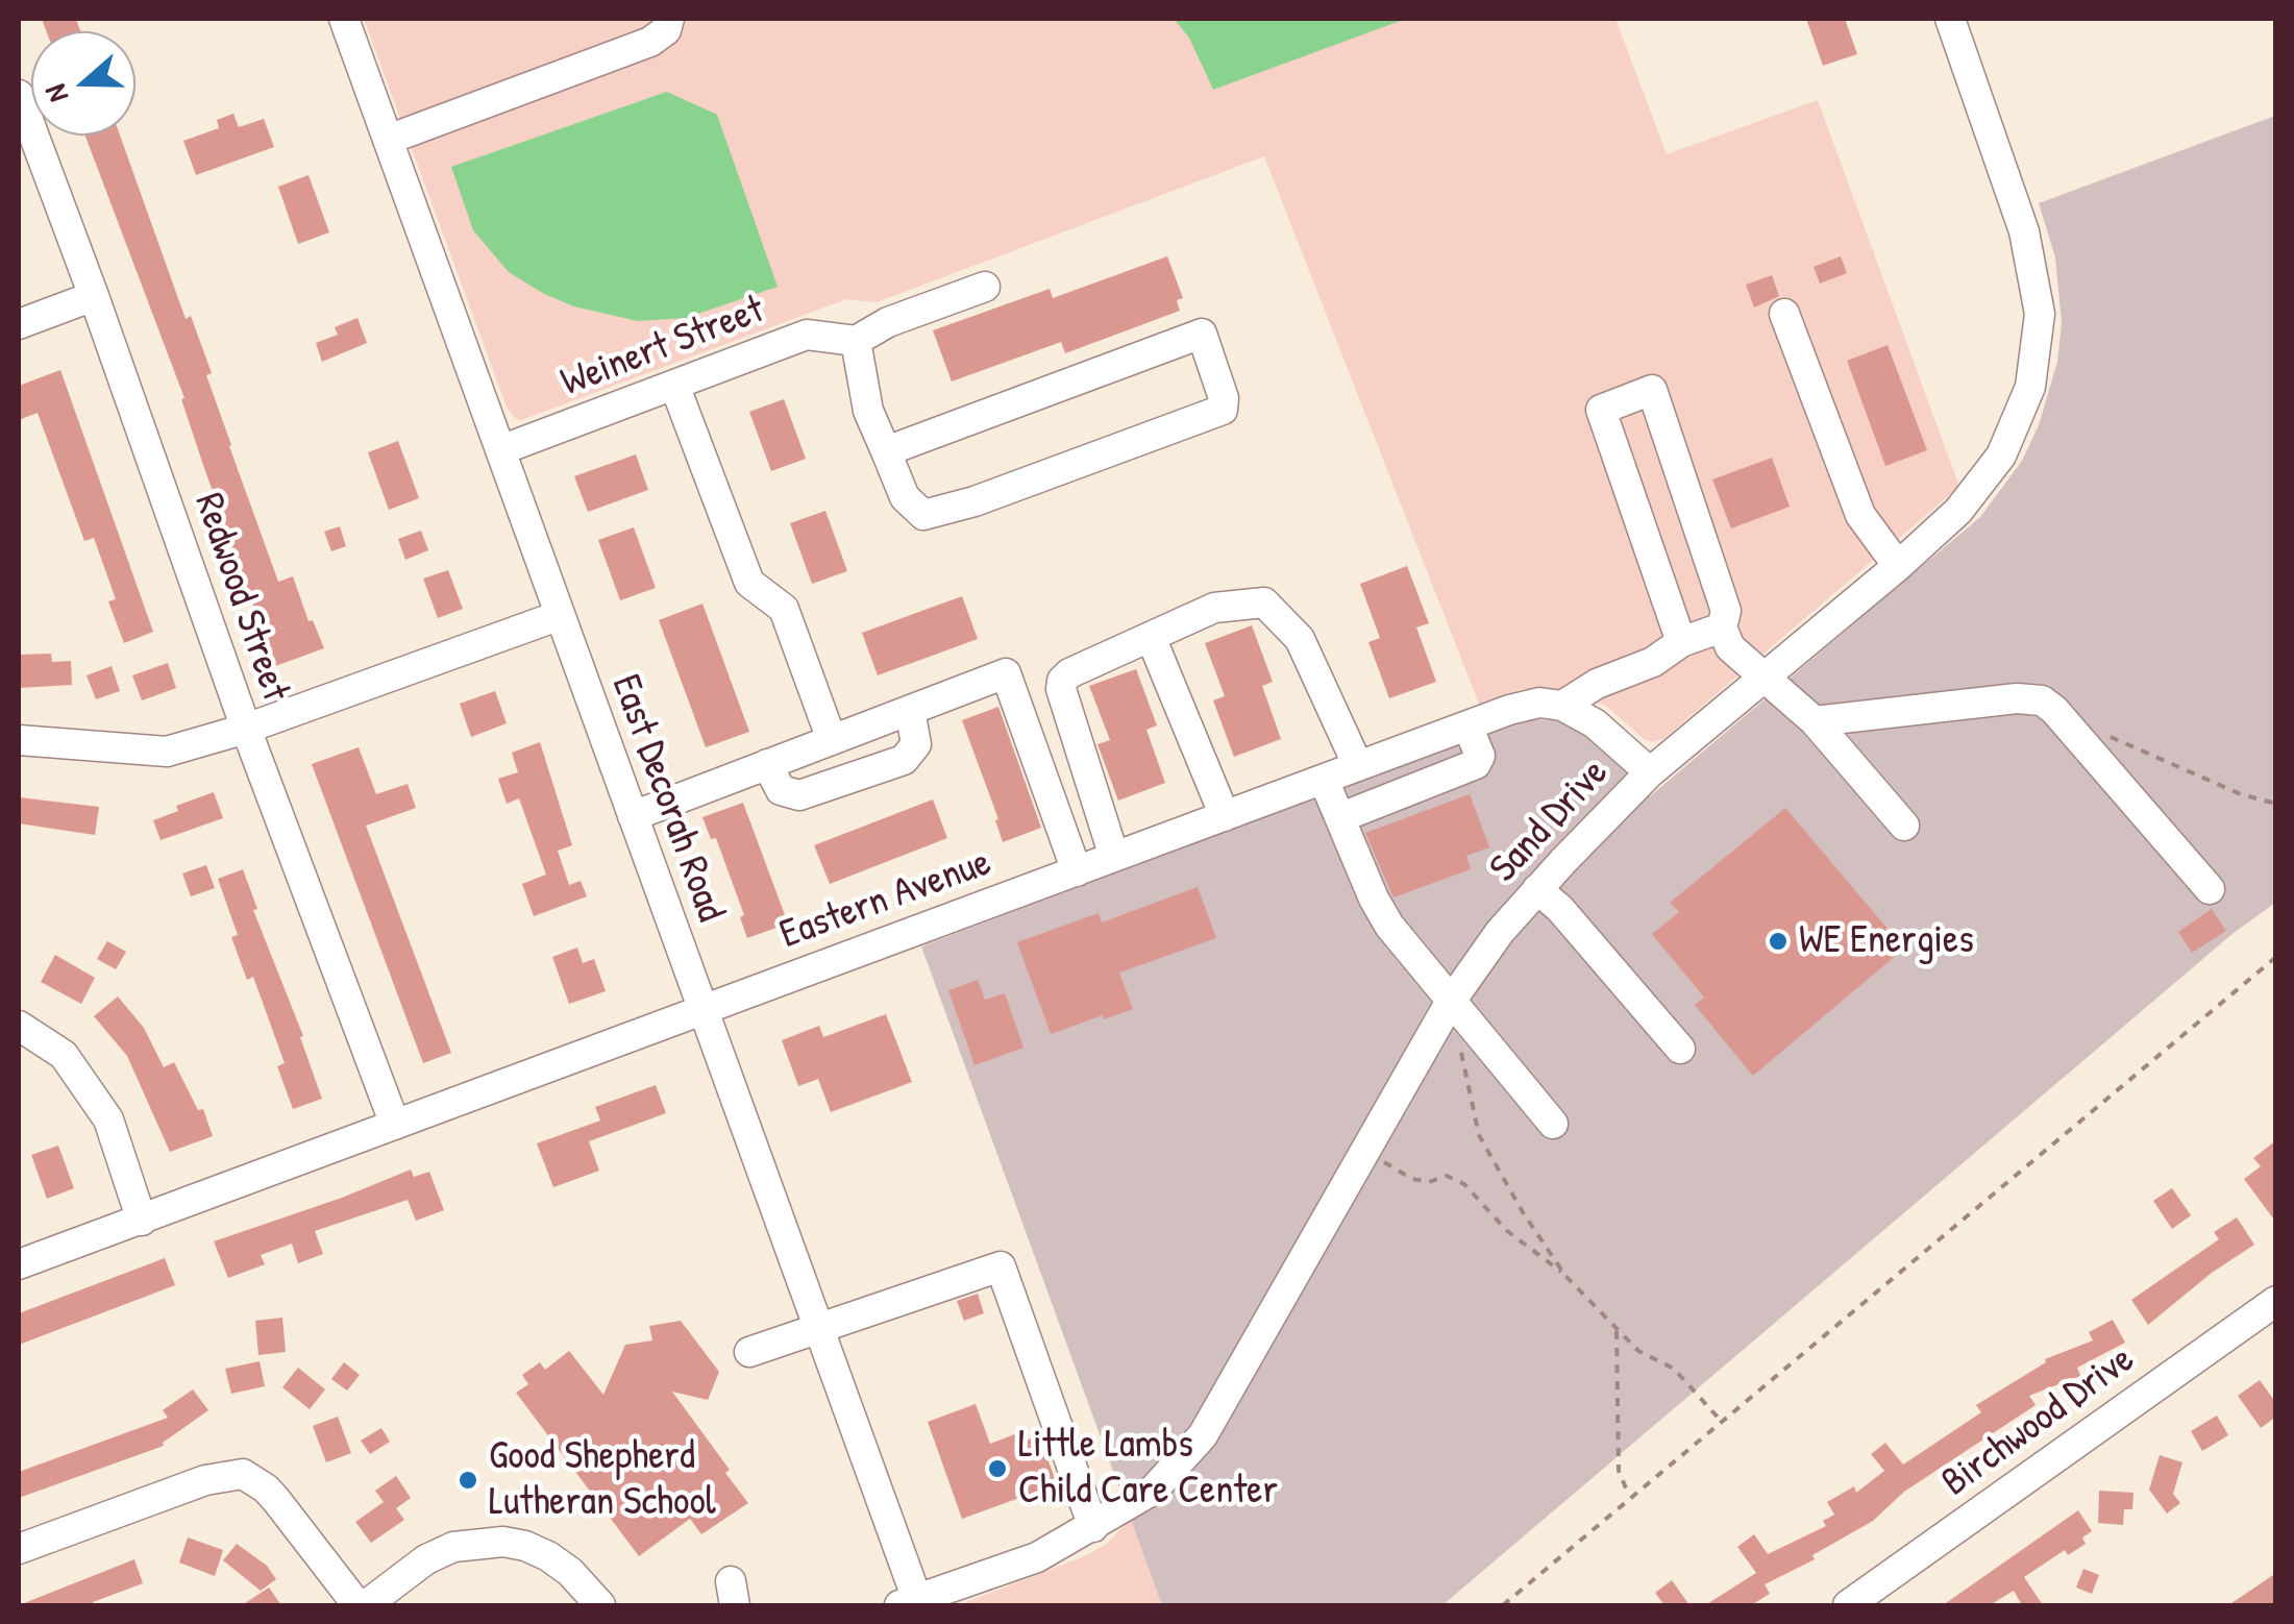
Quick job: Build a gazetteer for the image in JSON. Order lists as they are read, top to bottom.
{
  "streets": {
    "street": [
      "Weinert Street",
      "Redwood Street",
      "East Decorah Road",
      "Sand Drive",
      "Eastern Avenue",
      "Birchwood Drive"
    ]
  },
  "crossings": [
    ["Weinert Street", "East Decorah Road"],
    ["Redwood Street", "Eastern Avenue"],
    ["East Decorah Road", "Sand Drive"],
    ["East Decorah Road", "Eastern Avenue"]
  ],
  "places": ["WE Energies", "Little Lambs Child Care Center", "Good Shepherd Lutheran School"],
  "north": "left"
}
